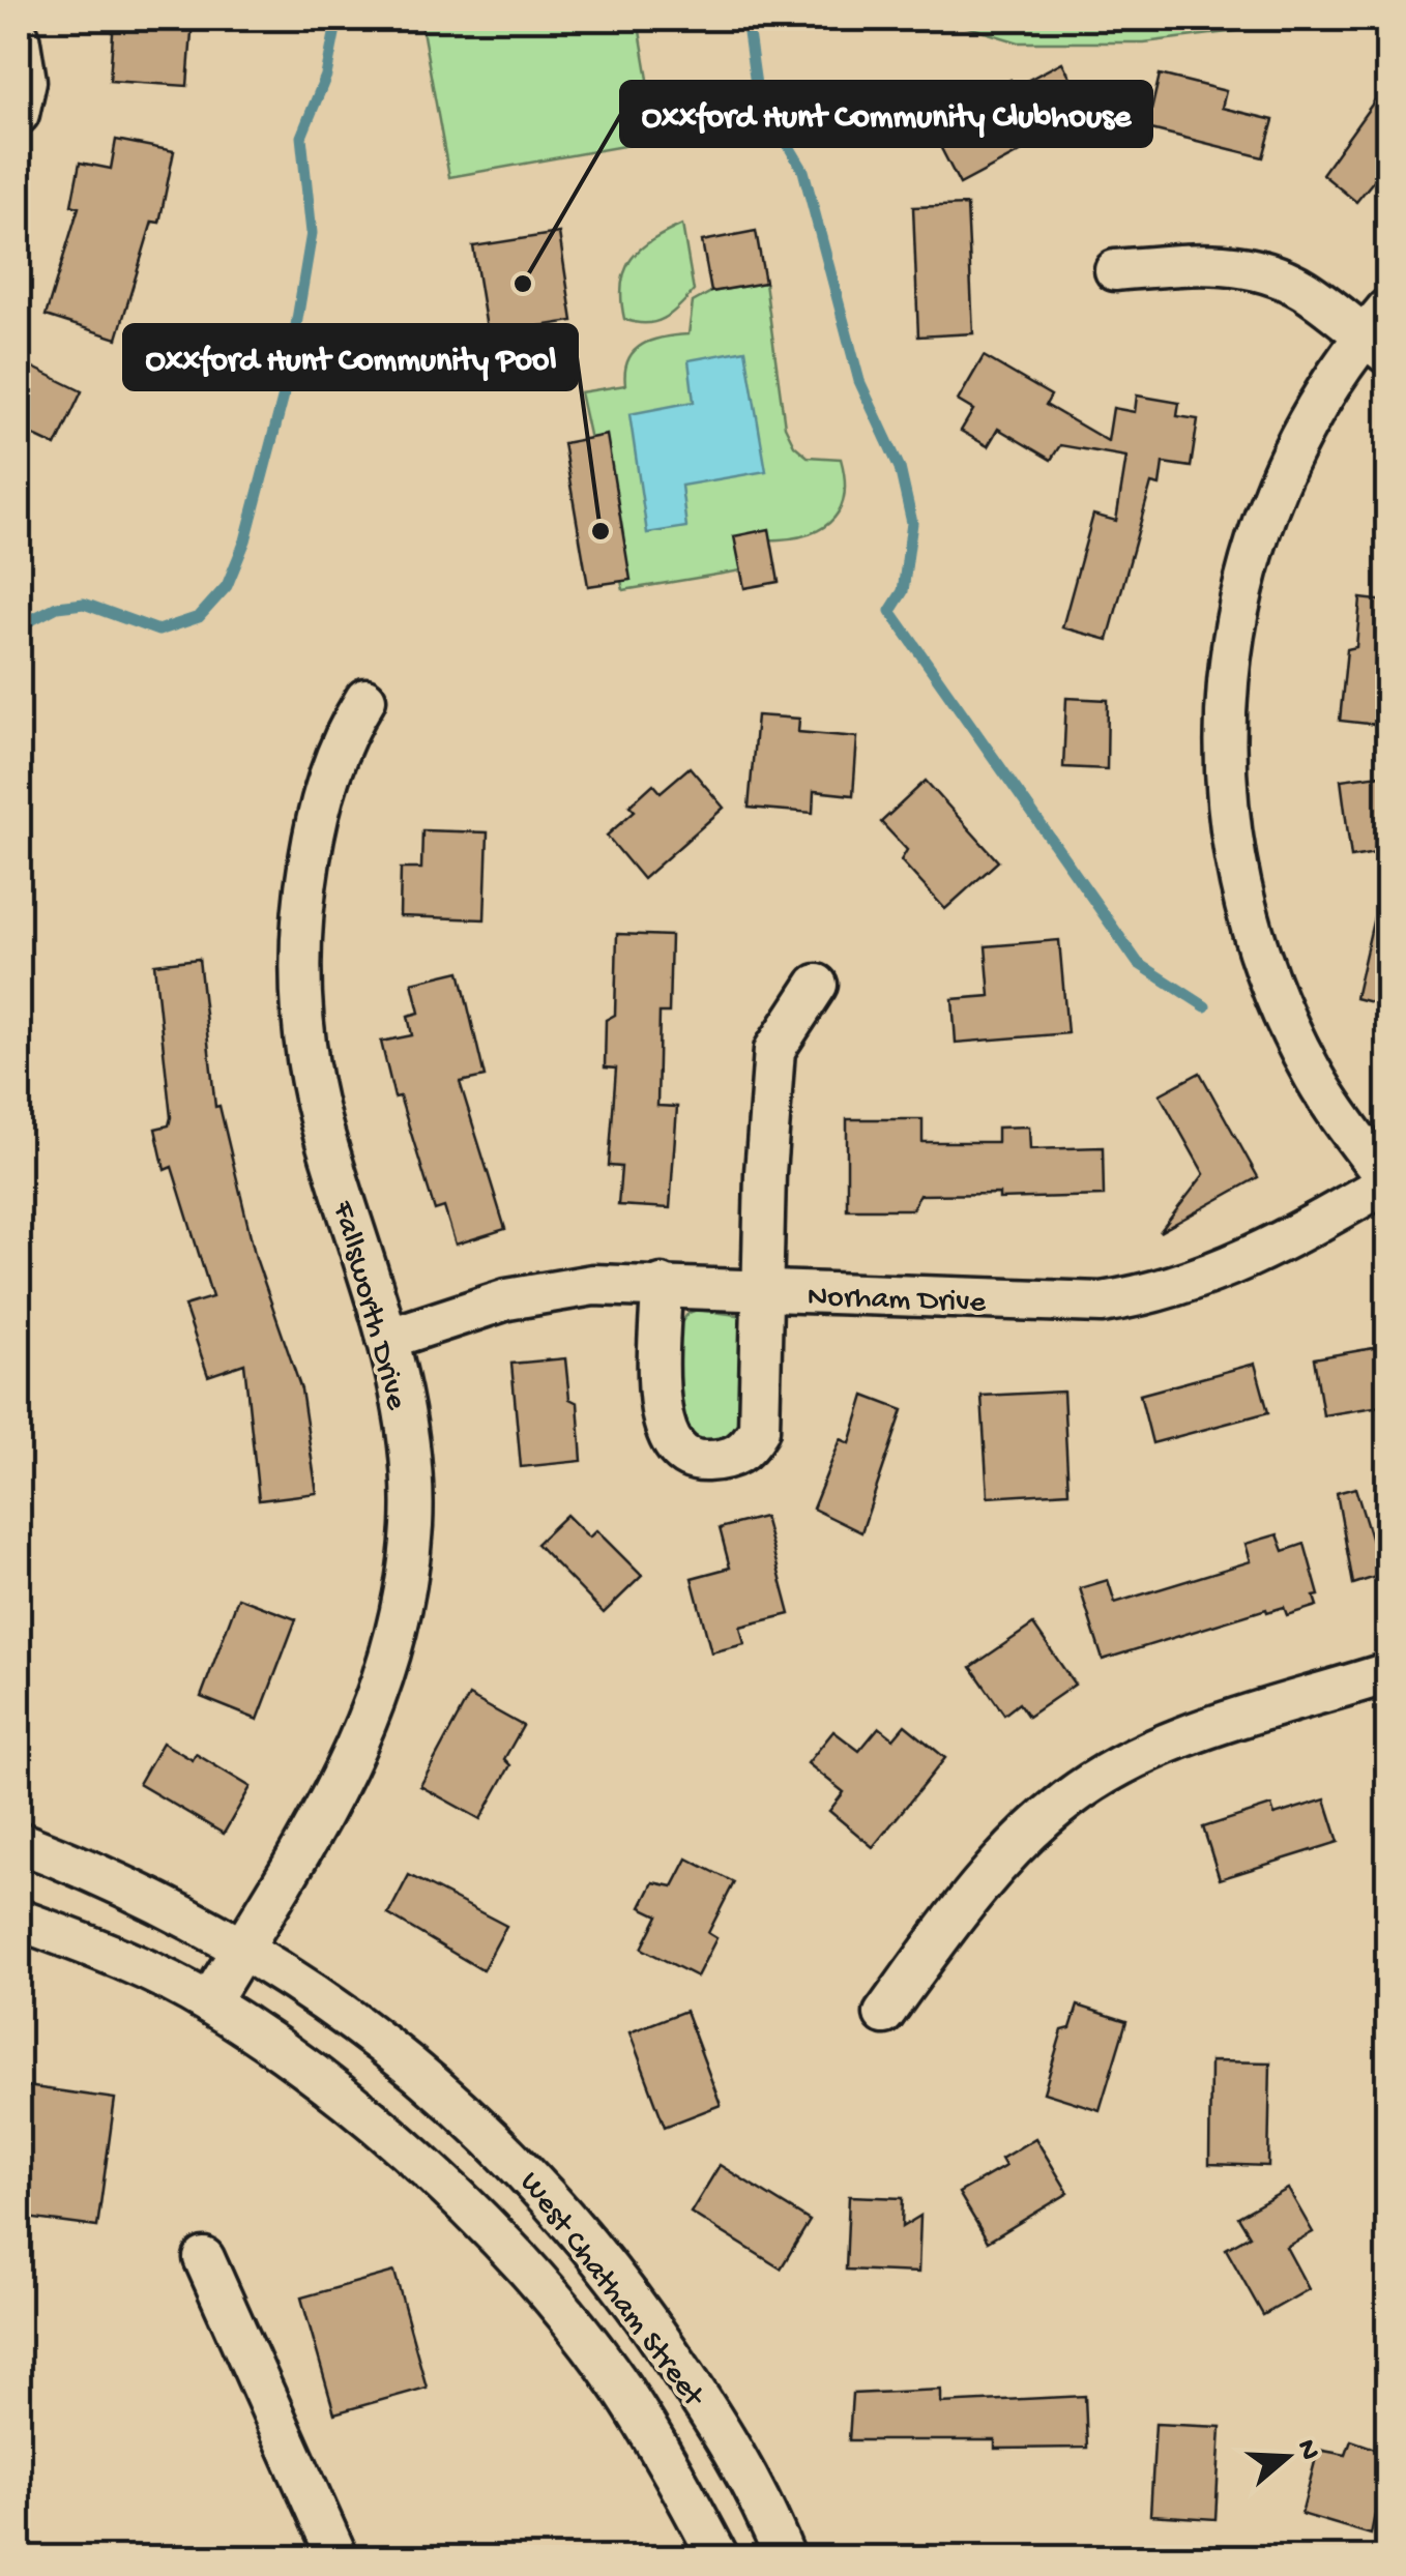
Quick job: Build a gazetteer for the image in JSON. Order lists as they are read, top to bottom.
{
  "streets": {
    "street": ["Norham Drive", "Fallsworth Drive", "West Chatham Street"]
  },
  "crossings": [
    ["Norham Drive", "Fallsworth Drive"],
    ["Fallsworth Drive", "West Chatham Street"]
  ],
  "places": ["Oxxford Hunt Community Clubhouse", "Oxxford Hunt Community Pool"],
  "north": "right"
}
